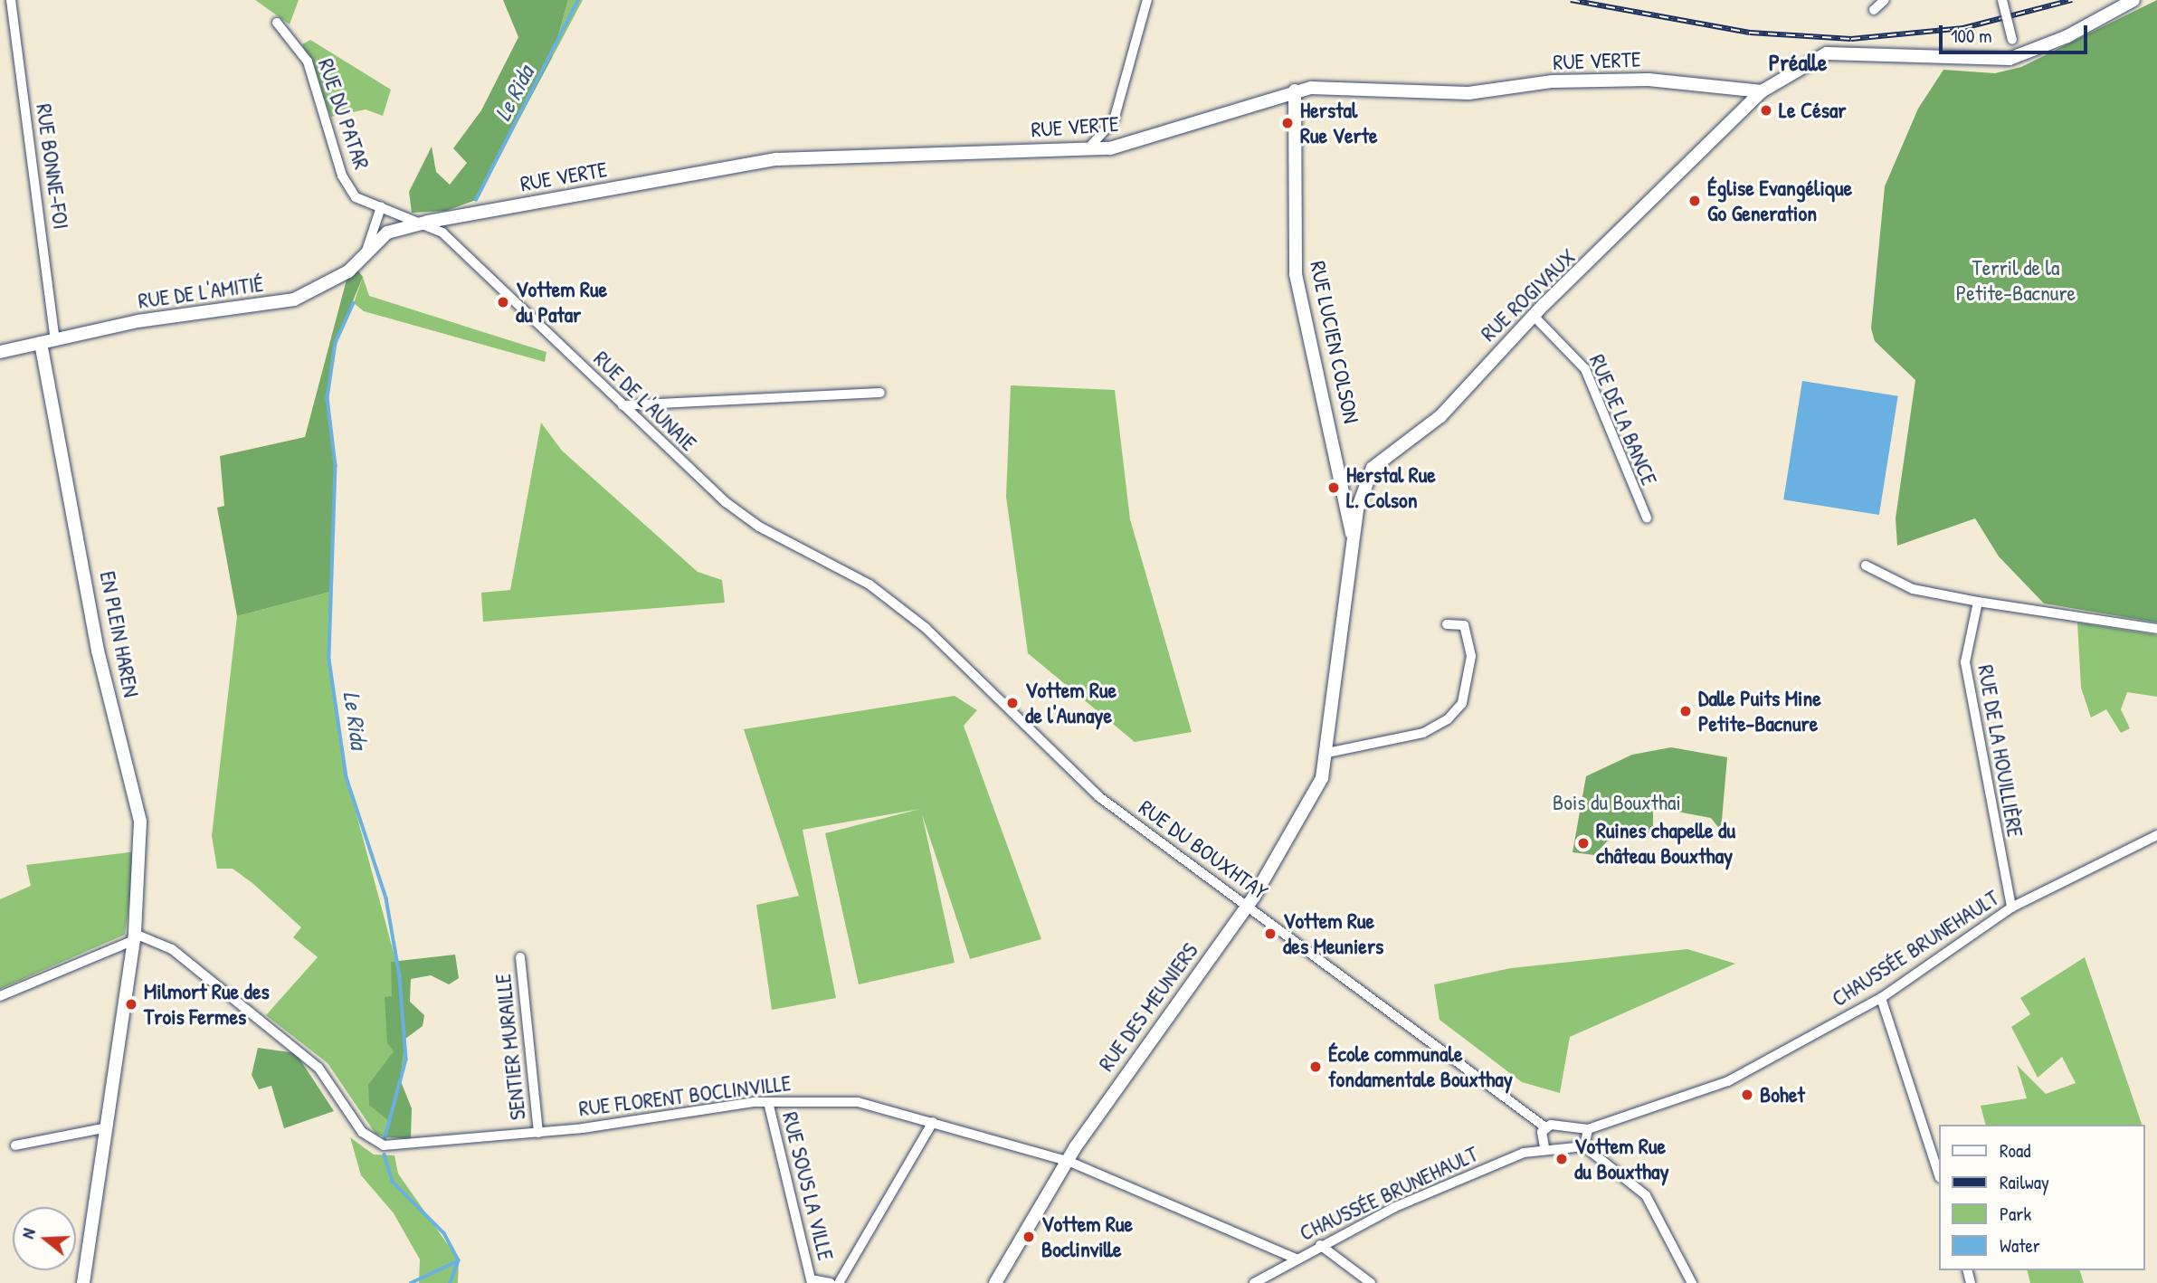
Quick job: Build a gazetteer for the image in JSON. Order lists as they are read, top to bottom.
{
  "streets": {
    "street": [
      "RUE VERTE",
      "RUE DU PATAR",
      "RUE BONNE-FOI",
      "RUE DE L'AMITIÉ",
      "RUE ROGIVAUX",
      "RUE LUCIEN COLSON",
      "RUE DE L'AUNAIE",
      "RUE DE LA BANCE",
      "EN PLEIN HAREN",
      "RUE DE LA HOUILLIÈRE",
      "RUE DU BOUXHTAY",
      "CHAUSSÉE BRUNEHAULT",
      "RUE DES MEUNIERS",
      "SENTIER MURAILLE",
      "RUE FLORENT BOCLINVILLE",
      "RUE SOUS LA VILLE"
    ]
  },
  "crossings": [
    ["RUE VERTE", "RUE DU PATAR"],
    ["RUE VERTE", "RUE DE L'AMITIÉ"],
    ["RUE VERTE", "RUE ROGIVAUX"],
    ["RUE VERTE", "RUE LUCIEN COLSON"],
    ["RUE VERTE", "RUE DE L'AUNAIE"],
    ["RUE DU PATAR", "RUE DE L'AUNAIE"],
    ["RUE BONNE-FOI", "RUE DE L'AMITIÉ"],
    ["RUE DE L'AMITIÉ", "EN PLEIN HAREN"],
    ["RUE ROGIVAUX", "RUE DE LA BANCE"],
    ["RUE ROGIVAUX", "RUE DES MEUNIERS"],
    ["RUE DE L'AUNAIE", "RUE DU BOUXHTAY"],
    ["EN PLEIN HAREN", "RUE FLORENT BOCLINVILLE"],
    ["RUE DE LA HOUILLIÈRE", "CHAUSSÉE BRUNEHAULT"],
    ["RUE DU BOUXHTAY", "CHAUSSÉE BRUNEHAULT"],
    ["RUE DU BOUXHTAY", "RUE DES MEUNIERS"],
    ["CHAUSSÉE BRUNEHAULT", "RUE FLORENT BOCLINVILLE"],
    ["RUE DES MEUNIERS", "RUE FLORENT BOCLINVILLE"],
    ["SENTIER MURAILLE", "RUE FLORENT BOCLINVILLE"],
    ["RUE FLORENT BOCLINVILLE", "RUE SOUS LA VILLE"]
  ],
  "districts": ["Préalle"],
  "water": ["Le Rida"],
  "parks": ["Terril de la Petite-Bacnure", "Bois du Bouxthai"],
  "places": [
    "Le César",
    "Herstal Rue Verte",
    "Église Evangélique Go Generation",
    "Vottem Rue du Patar",
    "Herstal Rue L. Colson",
    "Vottem Rue de l'Aunaye",
    "Dalle Puits Mine Petite-Bacnure",
    "Ruines chapelle du château Bouxthay",
    "Vottem Rue des Meuniers",
    "Milmort Rue des Trois Fermes",
    "École communale fondamentale Bouxthay",
    "Bohet",
    "Vottem Rue du Bouxthay",
    "Vottem Rue Boclinville"
  ],
  "legend": [
    "Road",
    "Railway",
    "Park",
    "Water"
  ],
  "scale_bar": "100 m",
  "north": "left"
}
